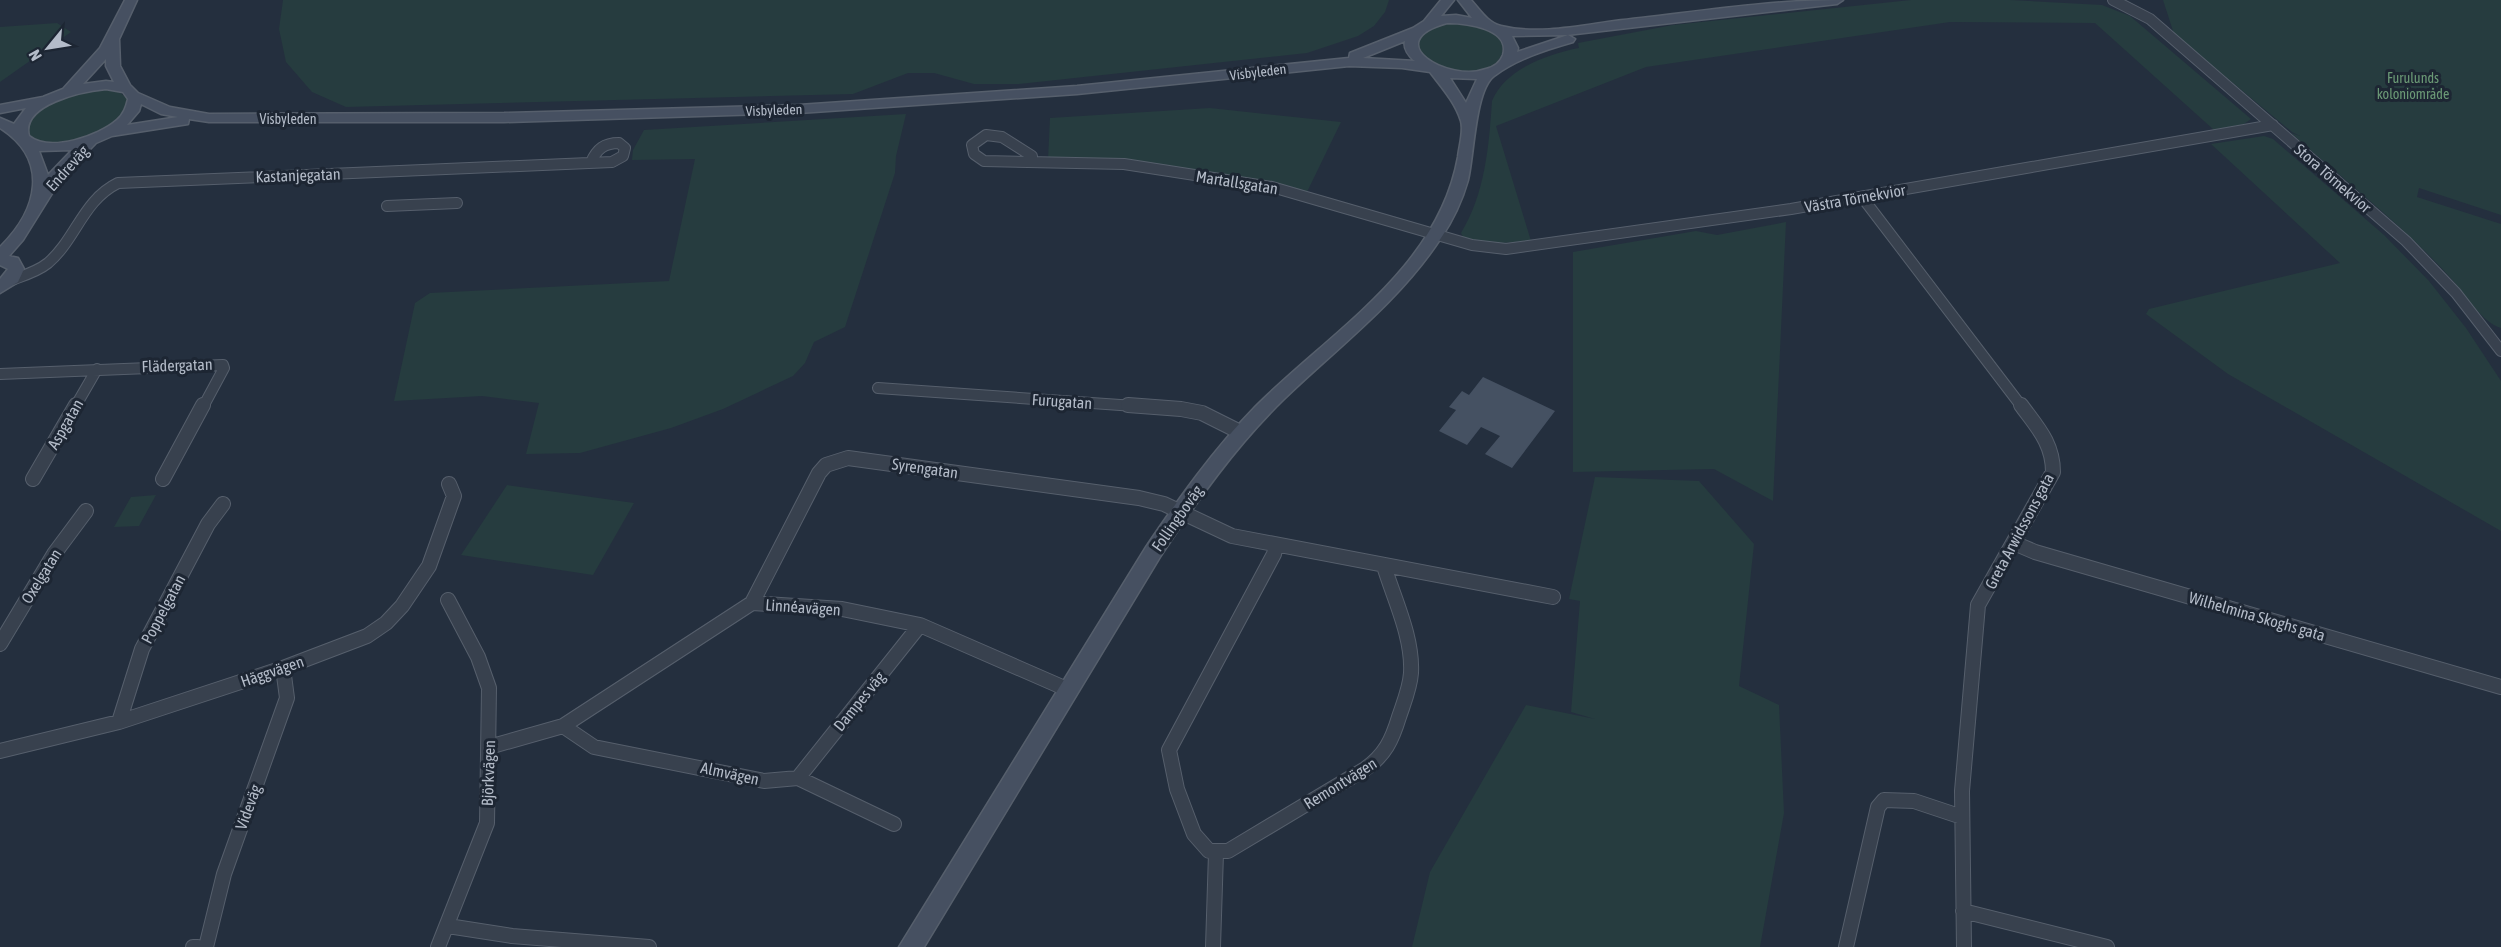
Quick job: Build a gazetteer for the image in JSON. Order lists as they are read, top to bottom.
{
  "streets": {
    "main road": ["Visbyleden", "Endreväg", "Follingboväg"],
    "street": [
      "Kastanjegatan",
      "Stora Törnekvior",
      "Martallsgatan",
      "Västra Törnekvior",
      "Flädergatan",
      "Furugatan",
      "Aspgatan",
      "Syrengatan",
      "Greta Arwidssons gata",
      "Oxelgatan",
      "Linnéavägen",
      "Poppelgatan",
      "Wilhelmina Skoghs gata",
      "Häggvägen",
      "Dampes väg",
      "Björkvägen",
      "Almvägen",
      "Remontvägen",
      "Videväg"
    ]
  },
  "crossings": [
    ["Visbyleden", "Endreväg"],
    ["Visbyleden", "Follingboväg"],
    ["Endreväg", "Kastanjegatan"],
    ["Stora Törnekvior", "Västra Törnekvior"],
    ["Martallsgatan", "Västra Törnekvior"],
    ["Martallsgatan", "Follingboväg"],
    ["Västra Törnekvior", "Follingboväg"],
    ["Västra Törnekvior", "Greta Arwidssons gata"],
    ["Flädergatan", "Aspgatan"],
    ["Furugatan", "Follingboväg"],
    ["Syrengatan", "Follingboväg"],
    ["Syrengatan", "Linnéavägen"],
    ["Follingboväg", "Linnéavägen"],
    ["Greta Arwidssons gata", "Wilhelmina Skoghs gata"],
    ["Linnéavägen", "Dampes väg"],
    ["Linnéavägen", "Björkvägen"],
    ["Linnéavägen", "Almvägen"],
    ["Poppelgatan", "Häggvägen"],
    ["Häggvägen", "Videväg"],
    ["Dampes väg", "Almvägen"]
  ],
  "parks": ["Furulunds koloniområde"],
  "north": "bottom left"
}
